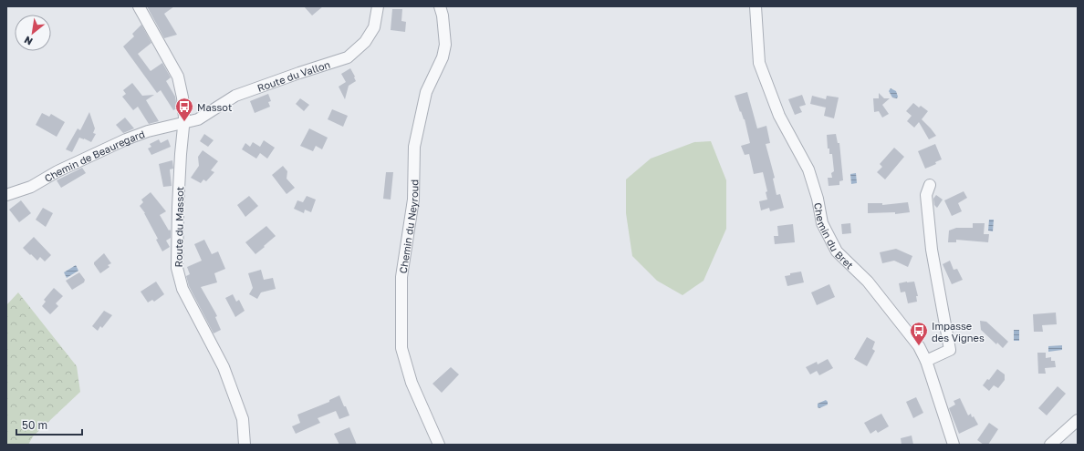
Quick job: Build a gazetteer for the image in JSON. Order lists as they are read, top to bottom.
{
  "streets": {
    "street": [
      "Route du Vallon",
      "Chemin de Beauregard",
      "Chemin du Neyroud",
      "Route du Massot",
      "Chemin du Bret"
    ]
  },
  "crossings": [
    ["Route du Vallon", "Chemin de Beauregard"],
    ["Route du Vallon", "Route du Massot"],
    ["Chemin de Beauregard", "Route du Massot"]
  ],
  "places": {
    "bus stop": ["Massot", "Impasse des Vignes"]
  },
  "scale_bar": "50 m",
  "north": "bottom left"
}
